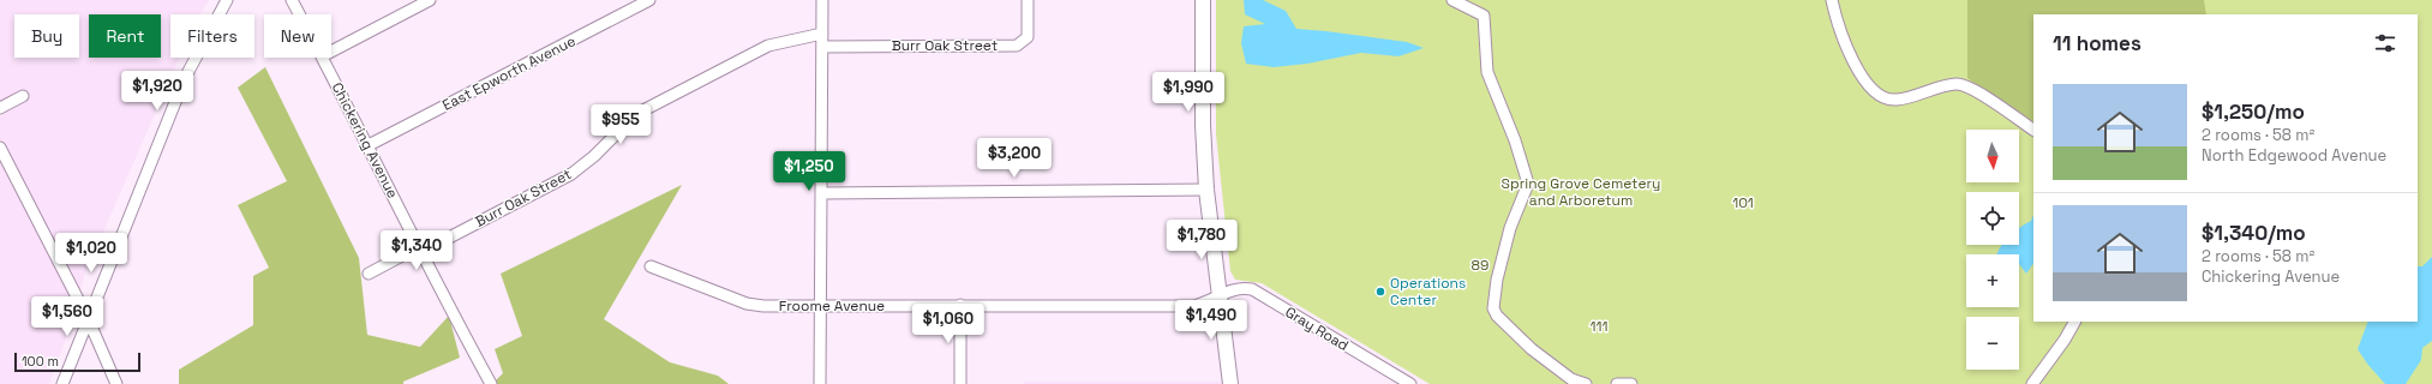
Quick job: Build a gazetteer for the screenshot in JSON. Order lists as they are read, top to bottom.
{
  "streets": {
    "street": [
      "Burr Oak Street",
      "East Epworth Avenue",
      "Chickering Avenue",
      "Froome Avenue",
      "Gray Road"
    ]
  },
  "crossings": [
    ["Burr Oak Street", "Chickering Avenue"],
    ["East Epworth Avenue", "Chickering Avenue"],
    ["Froome Avenue", "Gray Road"]
  ],
  "parks": [
    "Spring Grove Cemetery and Arboretum",
    "101",
    "89",
    "111"
  ],
  "places": ["Operations Center"],
  "scale_bar": "100 m",
  "north": "bottom",
  "page": {
    "chip": [
      "Buy",
      "Rent",
      "Filters",
      "New"
    ],
    "heading": "11 homes",
    "price": [
      "$1,920",
      "$1,990",
      "$955",
      "$3,200",
      "$1,250",
      "$1,780",
      "$1,340",
      "$1,020",
      "$1,560",
      "$1,490",
      "$1,060"
    ],
    "list": [
      {
        "name": "$1,250/mo",
        "note": "2 rooms · 58 m² · North Edgewood Avenue"
      },
      {
        "name": "$1,340/mo",
        "note": "2 rooms · 58 m² · Chickering Avenue"
      }
    ],
    "map_buttons": ["+", "−"],
    "scale": "100 m"
  }
}
